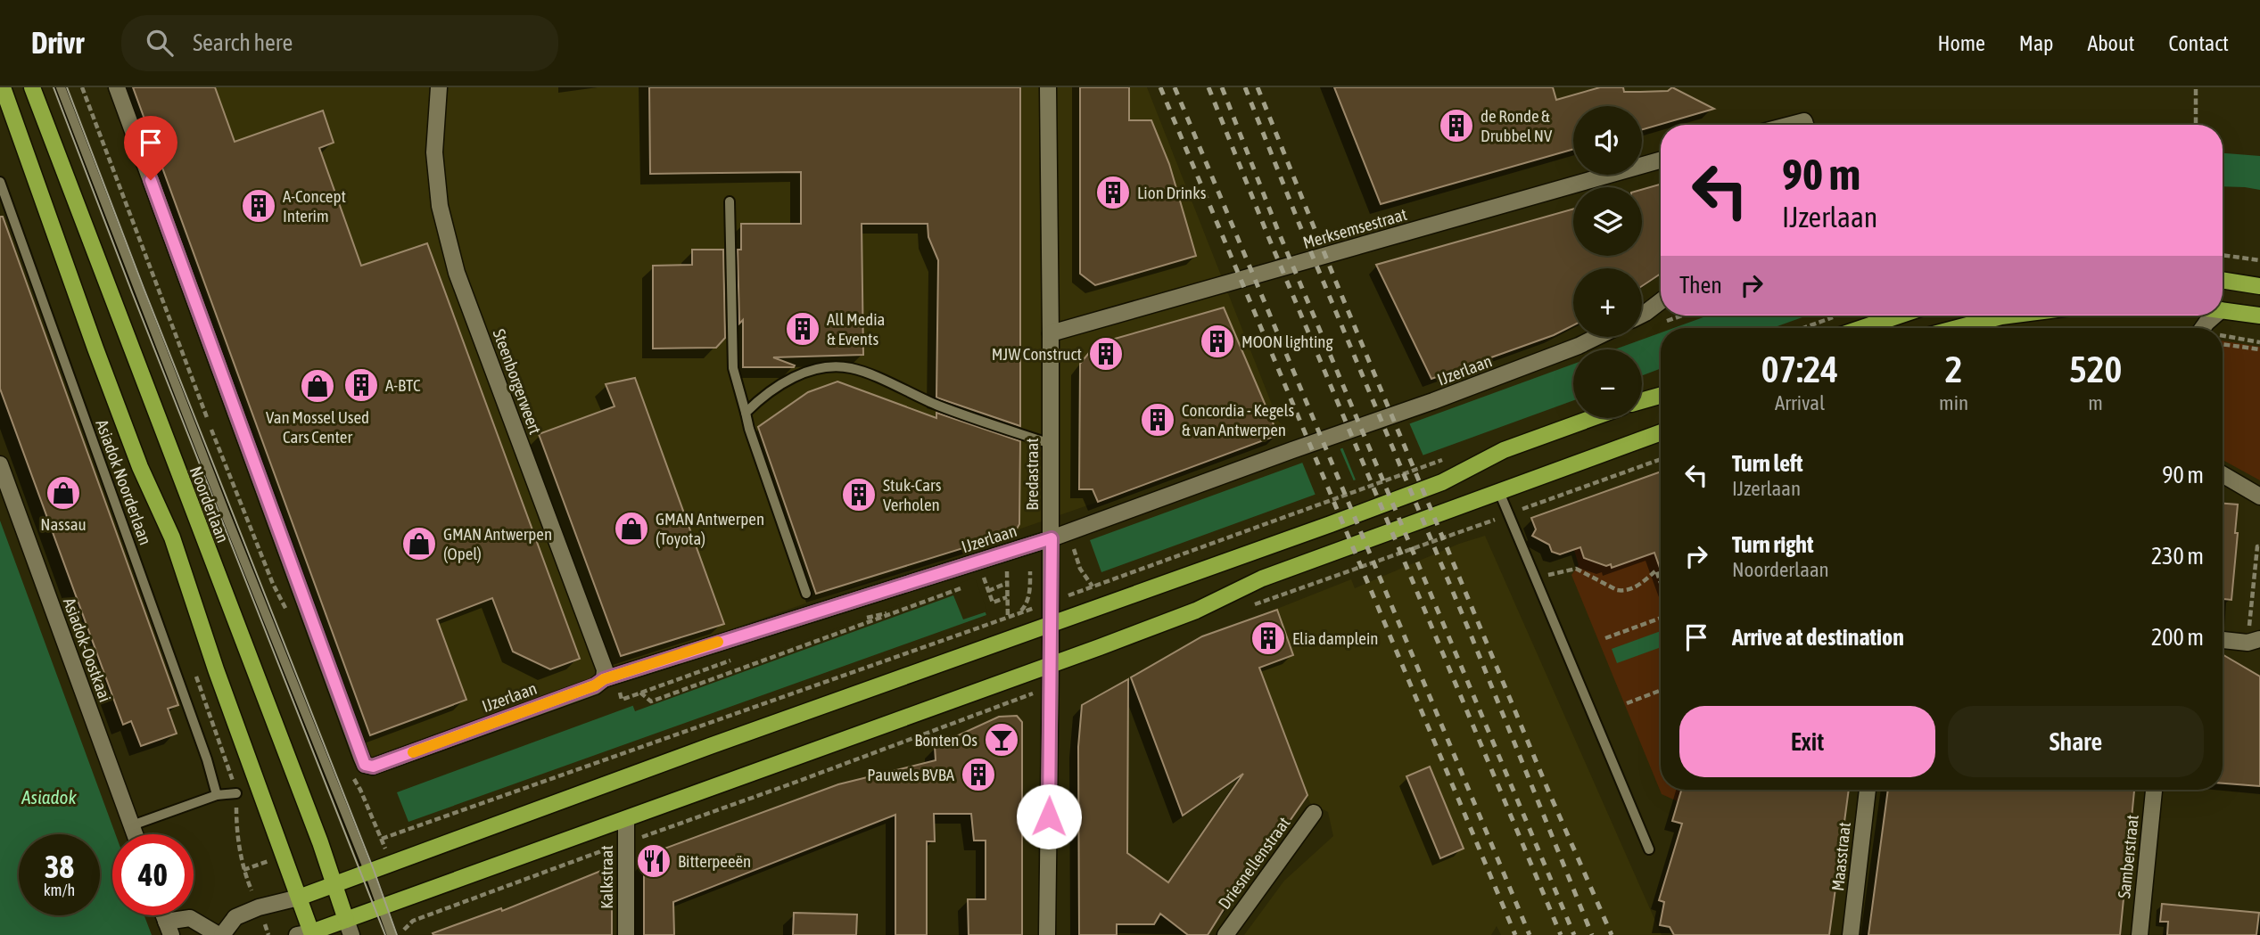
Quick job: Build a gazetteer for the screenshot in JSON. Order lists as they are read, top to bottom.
{
  "streets": {
    "main road": ["Bredastraat", "Noorderlaan"],
    "street": [
      "Merksemsestraat",
      "IJzerlaan",
      "Steenborgerweert",
      "Asiadok-Oostkaai",
      "Maasstraat",
      "Samberstraat",
      "Driesnellenstraat",
      "Kalkstraat"
    ],
    "lane": ["Asiadok Noorderlaan"]
  },
  "crossings": [
    ["Merksemsestraat", "Bredastraat"],
    ["IJzerlaan", "Steenborgerweert"],
    ["IJzerlaan", "Bredastraat"]
  ],
  "water": ["Asiadok"],
  "places": {
    "building": [
      "de Ronde & Drubbel NV",
      "Lion Drinks",
      "A-Concept Interim",
      "All Media & Events",
      "MOON lighting",
      "MJW Construct",
      "A-BTC",
      "Concordia - Kegels & van Antwerpen",
      "Stuk-Cars Verholen",
      "Elia damplein",
      "Pauwels BVBA"
    ],
    "shop": [
      "Van Mossel Used Cars Center",
      "Nassau",
      "GMAN Antwerpen (Toyota)",
      "GMAN Antwerpen (Opel)"
    ],
    "bar": ["Bonten Os"],
    "restaurant": ["Bitterpeeën"]
  },
  "page": {
    "header": "Drivr",
    "search": "Search here",
    "nav": [
      "Home",
      "Map",
      "About",
      "Contact"
    ],
    "map_buttons": ["+", "−"],
    "turn": ["90 m", "IJzerlaan"],
    "then": "Then",
    "eta": [
      "07:24",
      "Arrival",
      "2",
      "min",
      "520",
      "m"
    ],
    "list": [
      {
        "name": "Turn left",
        "note": "IJzerlaan",
        "value": "90 m"
      },
      {
        "name": "Turn right",
        "note": "Noorderlaan",
        "value": "230 m"
      },
      {
        "name": "Arrive at destination",
        "value": "200 m"
      }
    ],
    "buttons": ["Exit", "Share"],
    "speed": "38 km/h",
    "limit": "40"
  }
}
